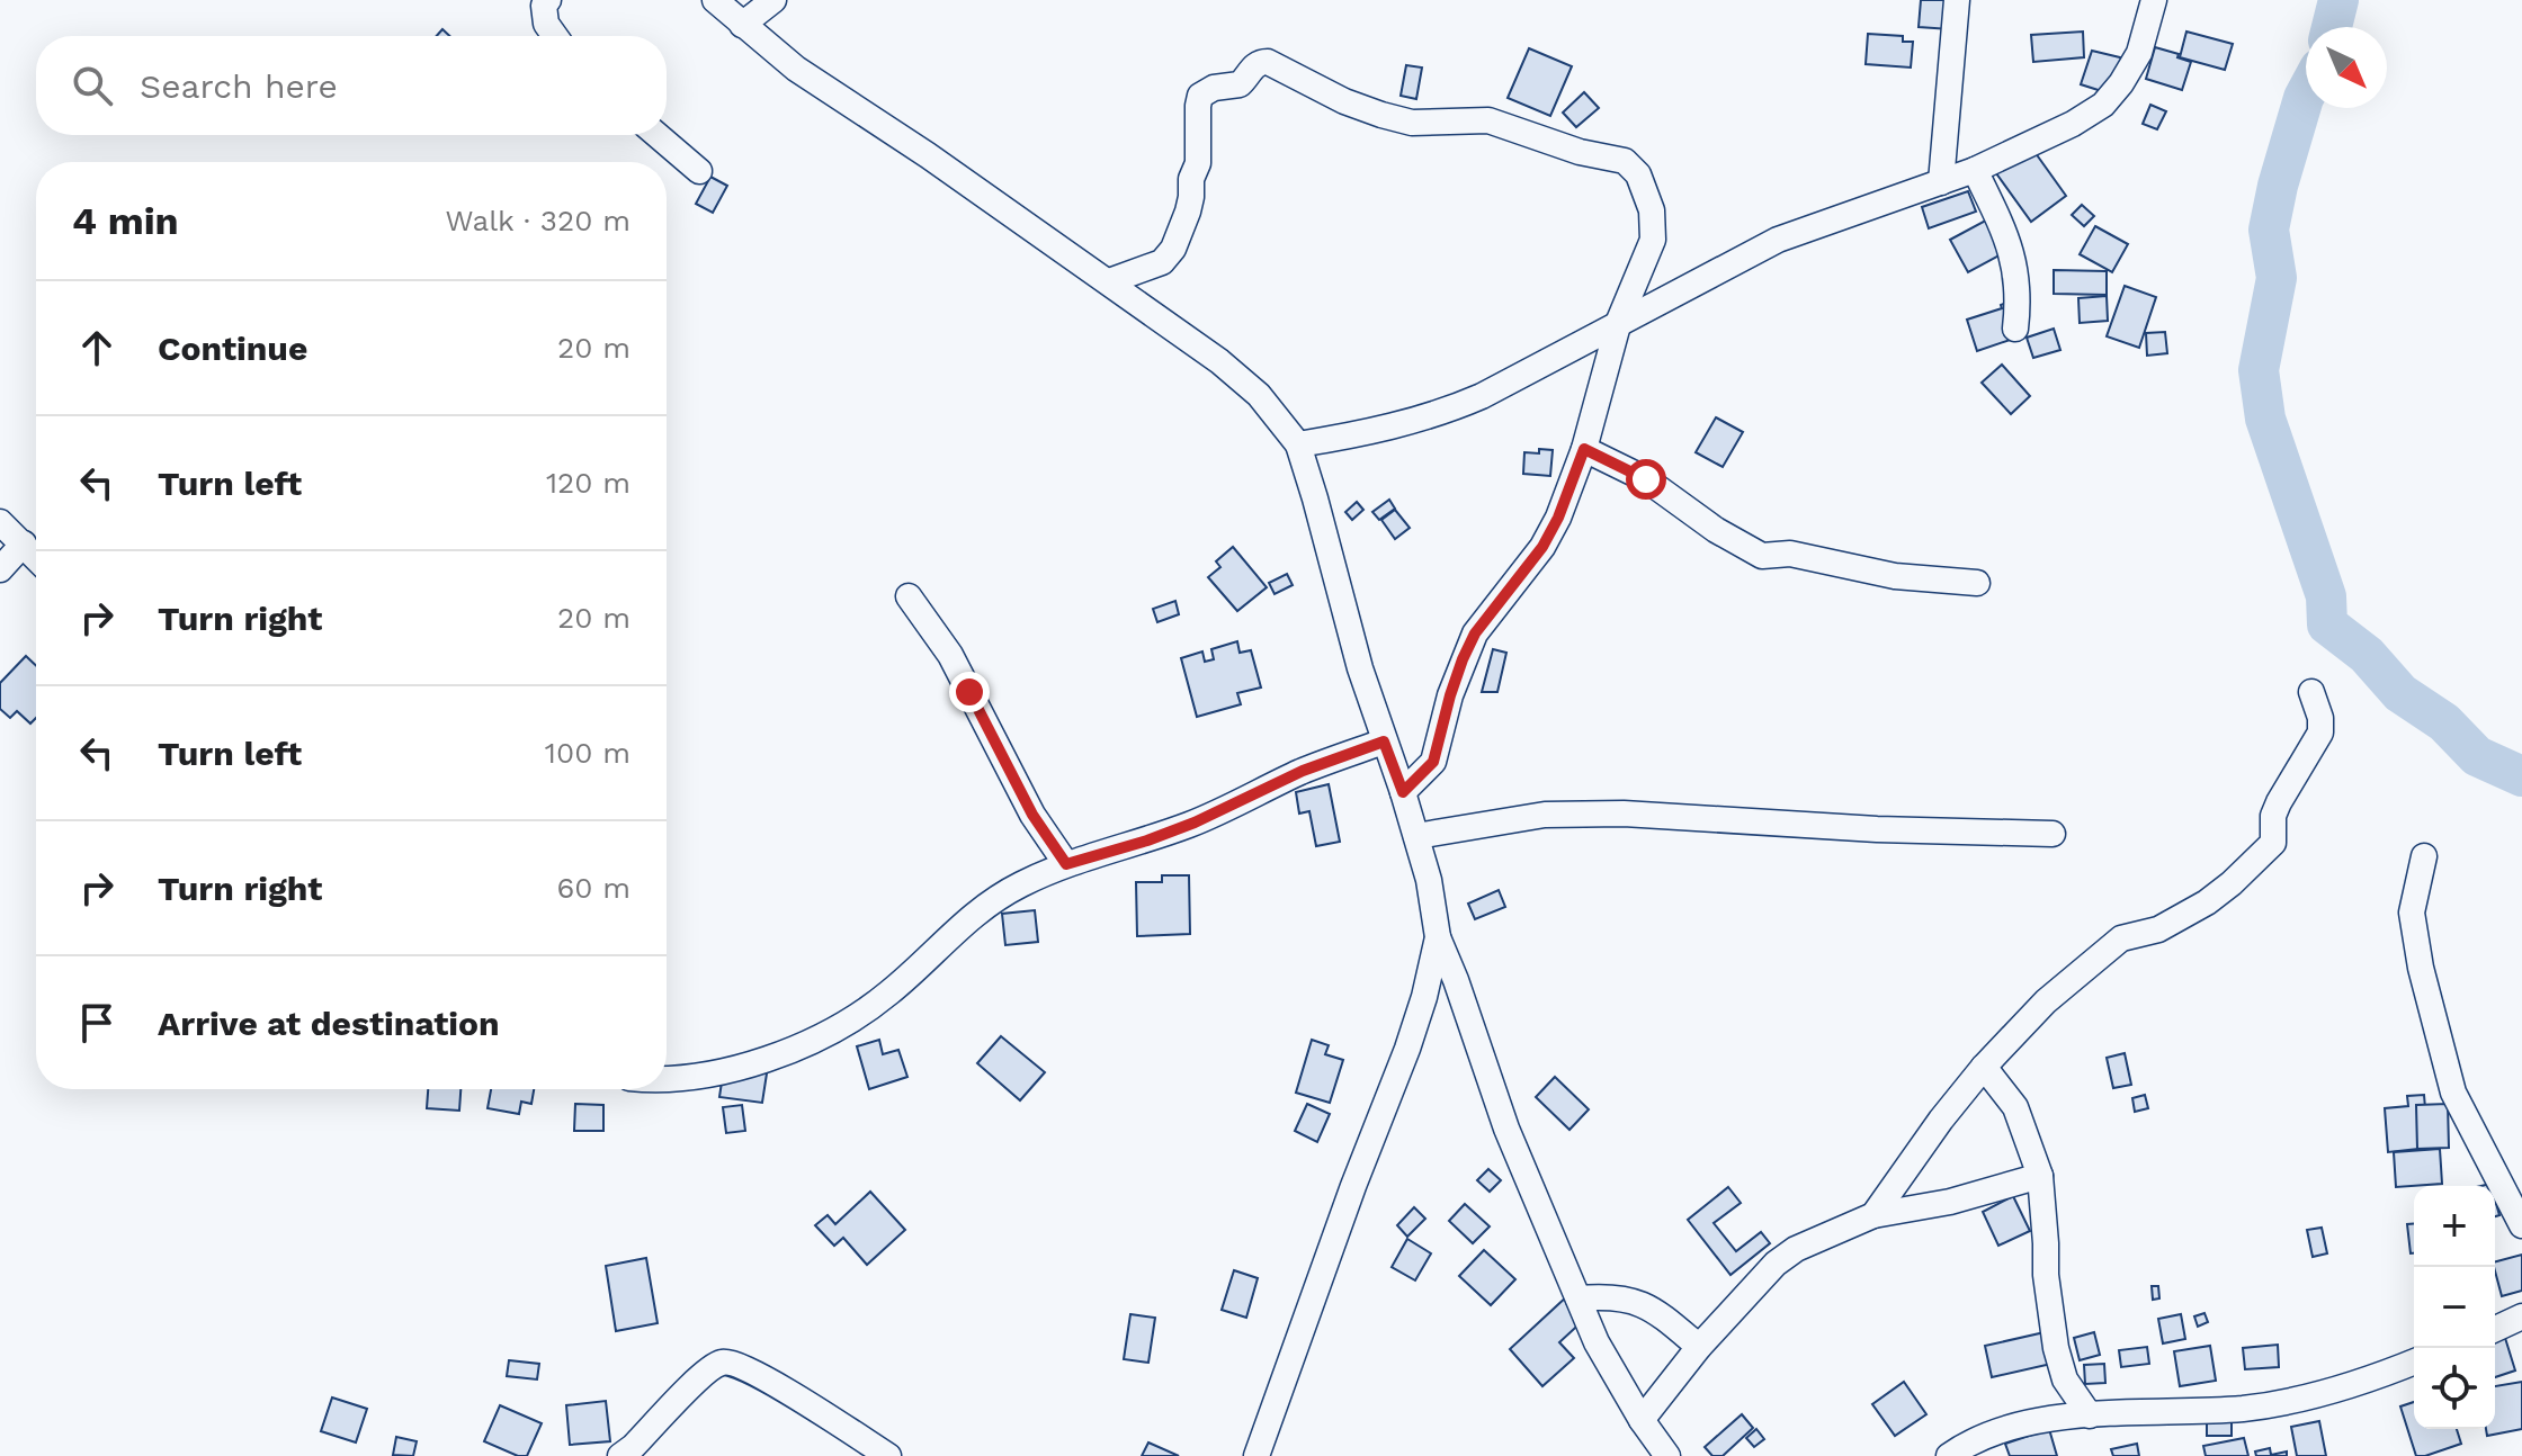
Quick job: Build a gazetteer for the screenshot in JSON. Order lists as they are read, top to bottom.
{
  "north": "bottom right",
  "page": {
    "search": "Search here",
    "heading": ["4 min", "Walk · 320 m"],
    "list": [
      ["Continue", "20 m"],
      ["Turn left", "120 m"],
      ["Turn right", "20 m"],
      ["Turn left", "100 m"],
      ["Turn right", "60 m"],
      "Arrive at destination"
    ],
    "map_buttons": ["+", "−"]
  }
}
